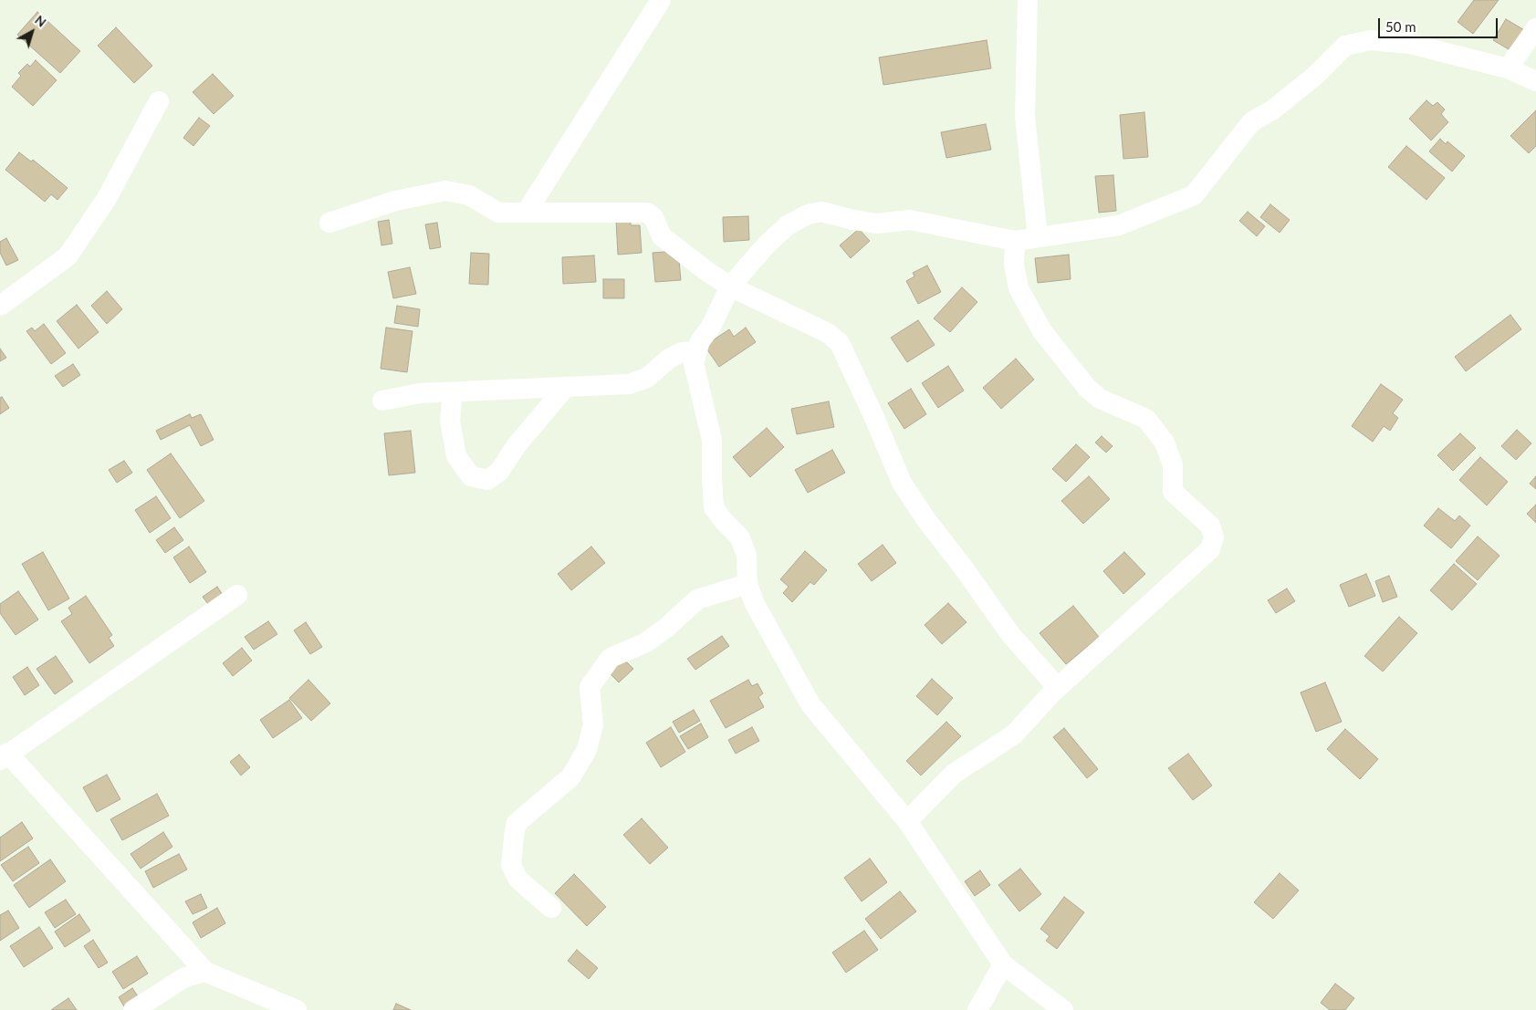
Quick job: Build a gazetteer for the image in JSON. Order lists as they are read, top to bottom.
{
  "scale_bar": "50 m",
  "north": "top right"
}
